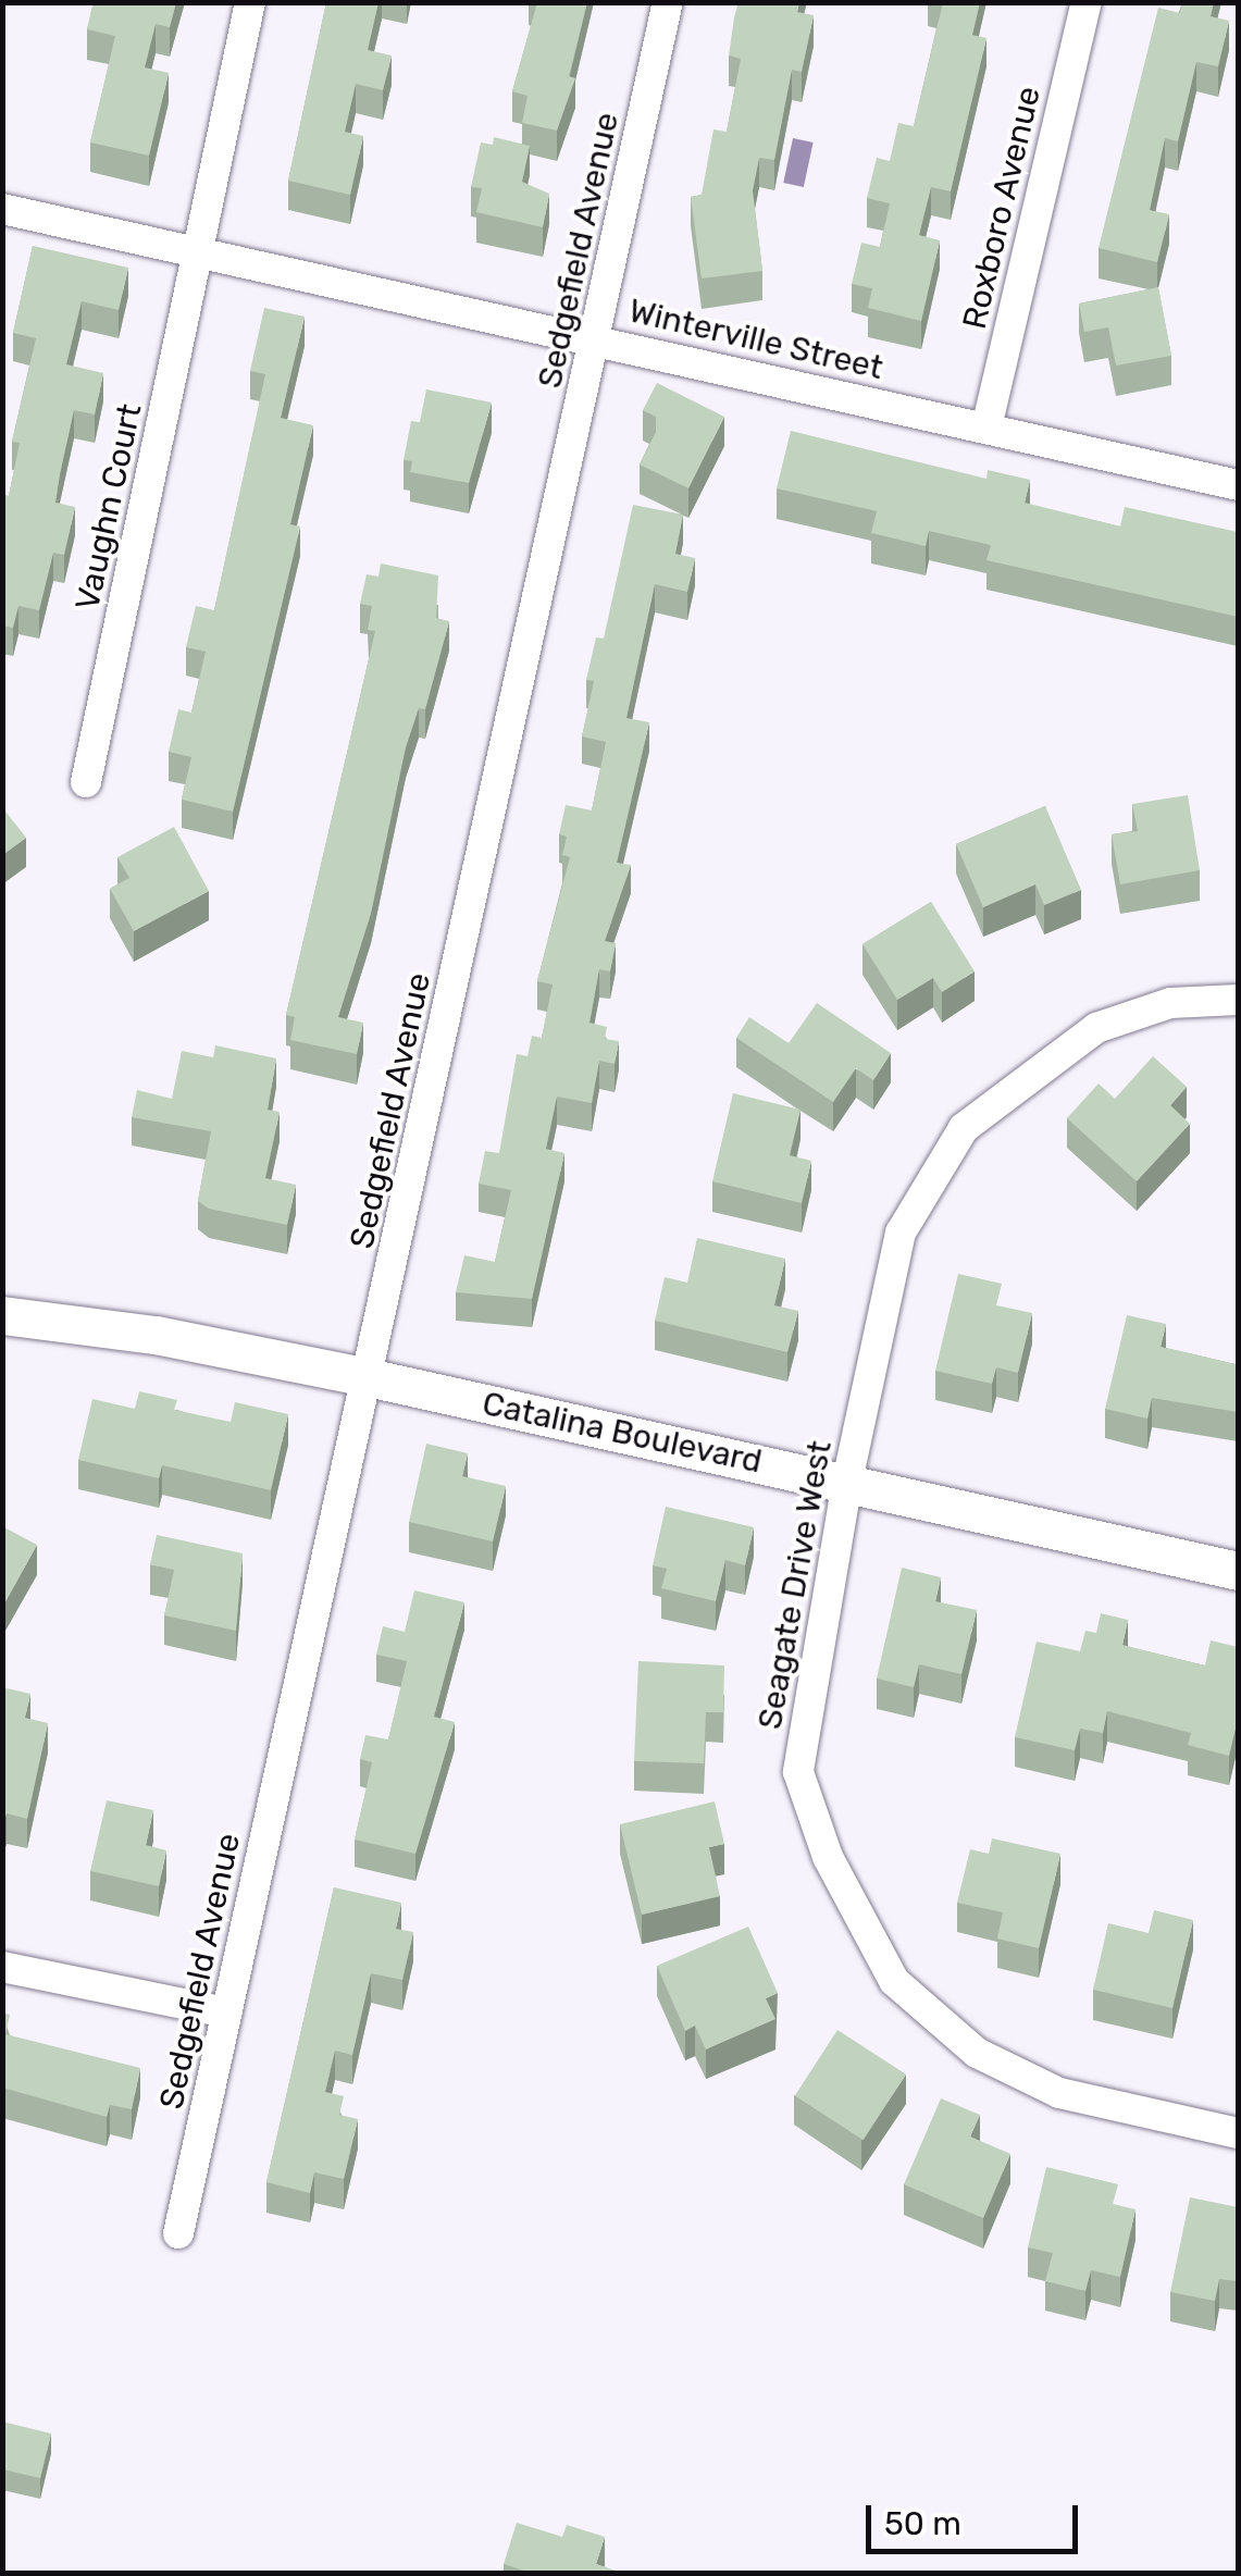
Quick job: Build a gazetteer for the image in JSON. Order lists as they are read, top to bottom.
{
  "streets": {
    "street": [
      "Roxboro Avenue",
      "Sedgefield Avenue",
      "Winterville Street",
      "Vaughn Court",
      "Catalina Boulevard",
      "Seagate Drive West"
    ]
  },
  "crossings": [
    ["Roxboro Avenue", "Winterville Street"],
    ["Sedgefield Avenue", "Winterville Street"],
    ["Sedgefield Avenue", "Catalina Boulevard"],
    ["Winterville Street", "Vaughn Court"],
    ["Catalina Boulevard", "Seagate Drive West"]
  ],
  "scale_bar": "50 m"
}
